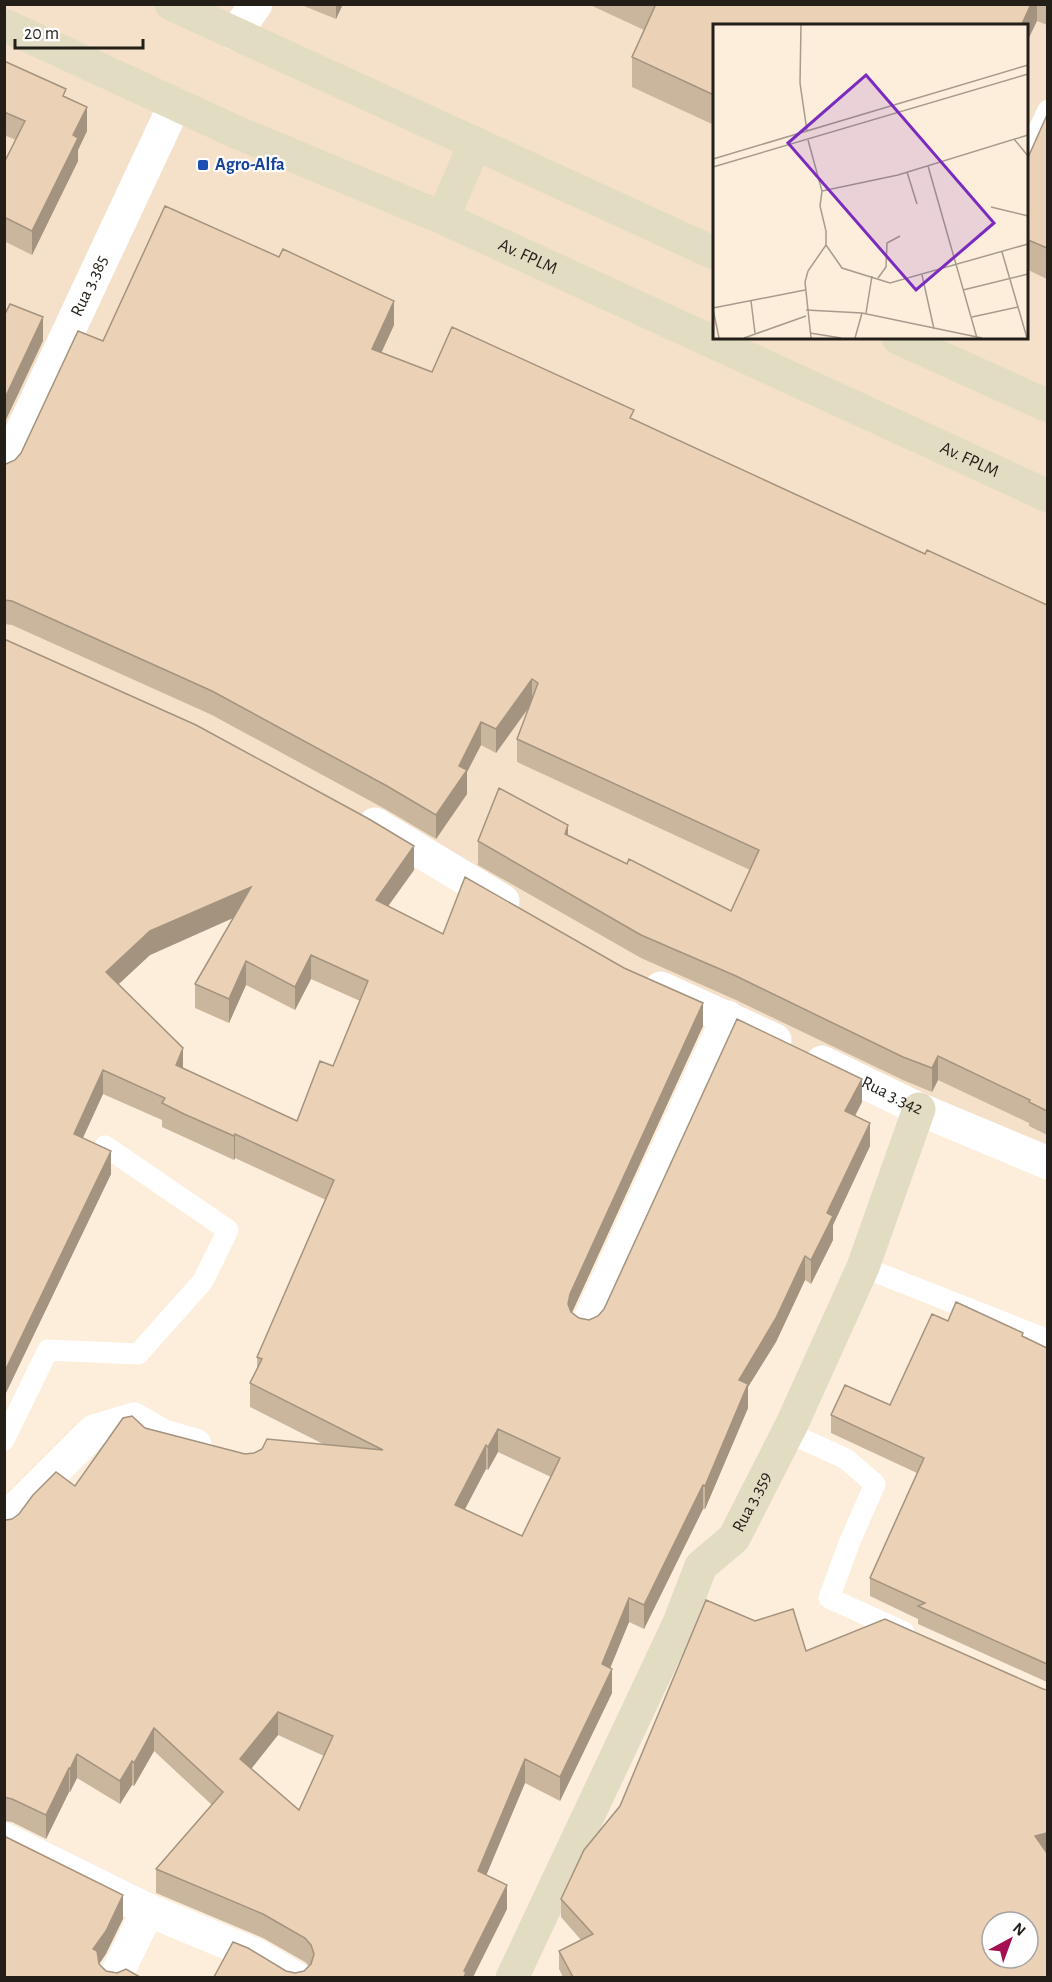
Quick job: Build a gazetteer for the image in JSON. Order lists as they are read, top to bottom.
{
  "streets": {
    "main road": ["Av. FPLM", "Rua 3.359"],
    "street": ["Rua 3.385", "Rua 3.342"]
  },
  "crossings": [
    ["Av. FPLM", "Rua 3.385"],
    ["Rua 3.342", "Rua 3.359"]
  ],
  "places": {
    "transit": ["Agro-Alfa"]
  },
  "scale_bar": "20 m",
  "north": "top right"
}
